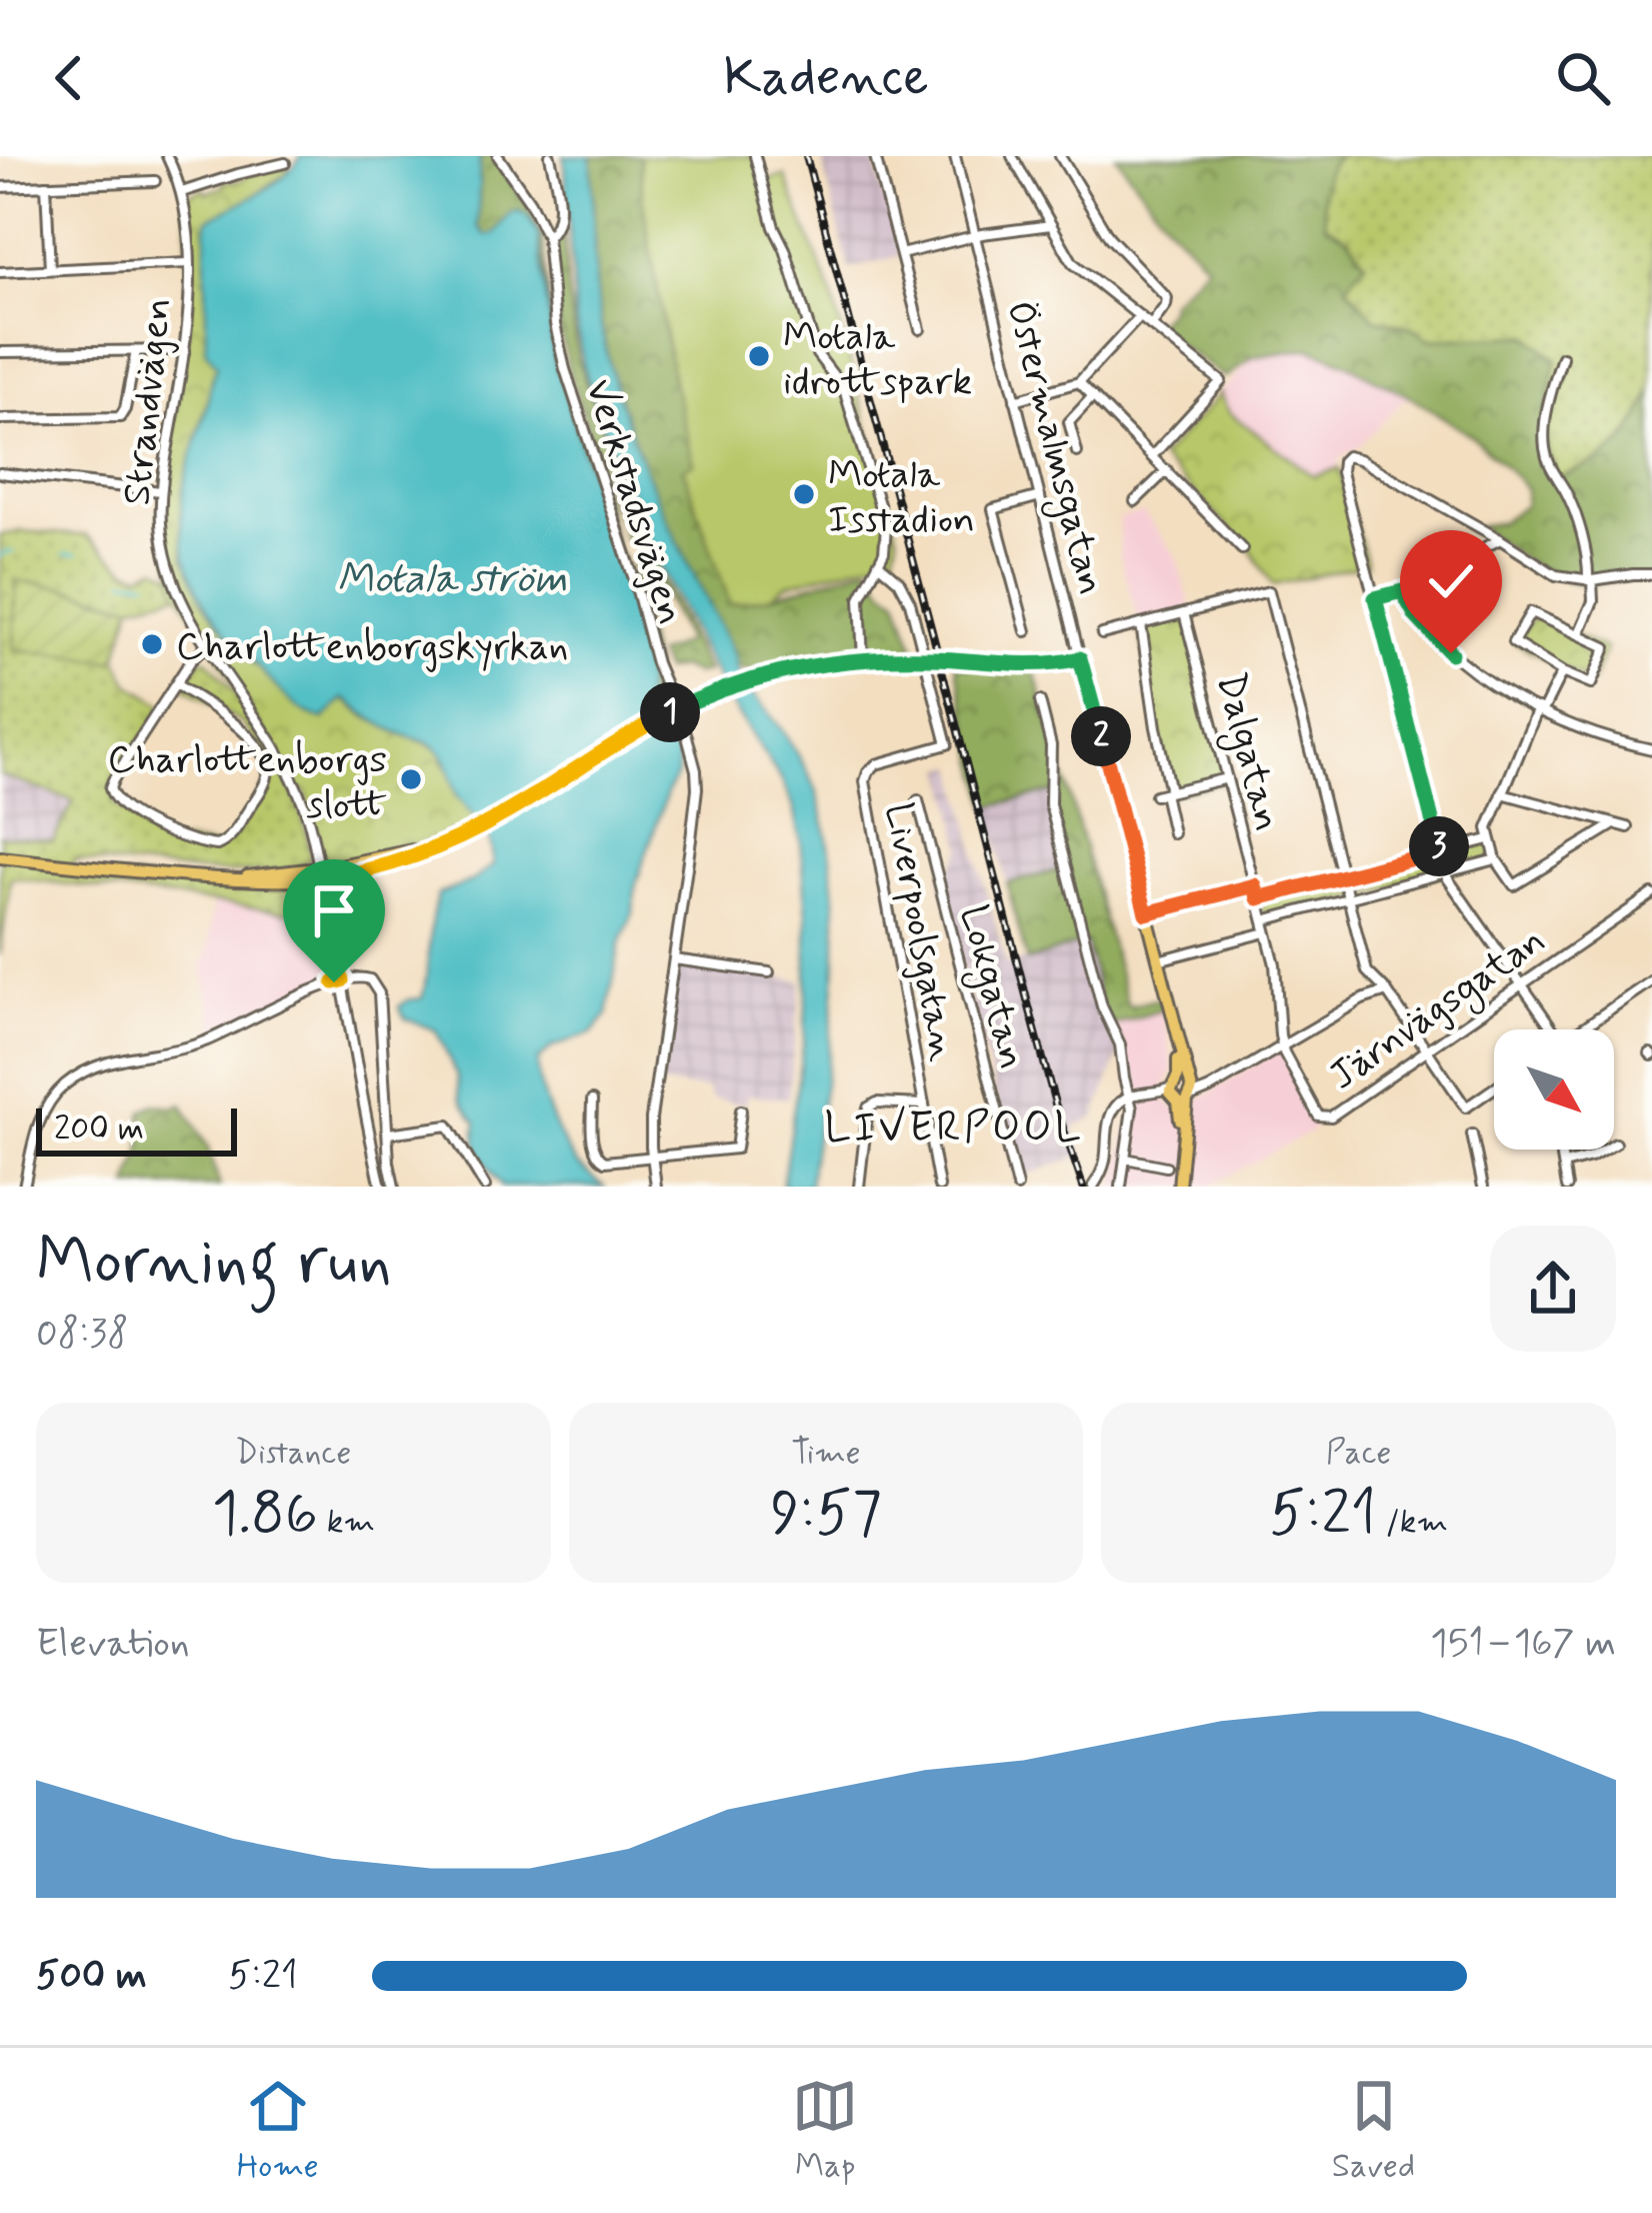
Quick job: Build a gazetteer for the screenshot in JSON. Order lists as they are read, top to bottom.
{
  "streets": {
    "main road": ["Östermalmsgatan"],
    "street": [
      "Strandvägen",
      "Verkstadsvägen",
      "Dalgatan",
      "Liverpoolsgatan",
      "Lokgatan",
      "Järnvägsgatan"
    ]
  },
  "crossings": [
    ["Dalgatan", "Järnvägsgatan"]
  ],
  "districts": ["LIVERPOOL"],
  "water": ["Motala ström"],
  "places": [
    "Motala idrottspark",
    "Motala Isstadion",
    "Charlottenborgskyrkan",
    "Charlottenborgs slott"
  ],
  "scale_bar": "200 m",
  "north": "bottom right",
  "page": {
    "header": "Kadence",
    "pins": ["1", "2", "3"],
    "scale": "200 m",
    "heading": ["Morning run", "08:38"],
    "stats": [
      ["Distance", "1.86 km"],
      ["Time", "9:57"],
      ["Pace", "5:21 /km"]
    ],
    "chart": ["Elevation", "151–167 m"],
    "list": [
      {
        "name": "500 m",
        "note": "5:21"
      }
    ],
    "tabs": ["Home", "Map", "Saved"]
  }
}
